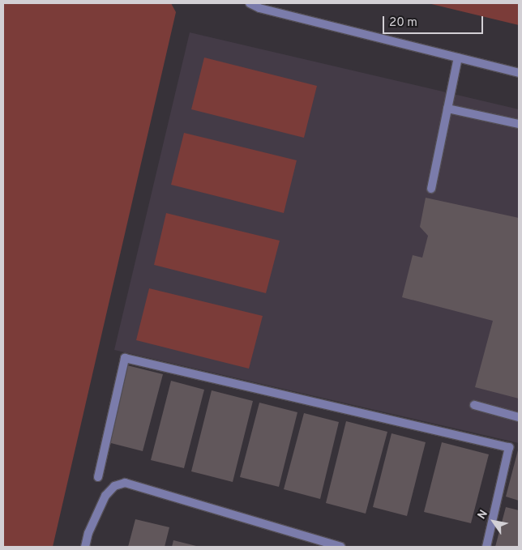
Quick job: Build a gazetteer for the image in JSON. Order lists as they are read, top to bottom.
{
  "scale_bar": "20 m",
  "north": "top left"
}
